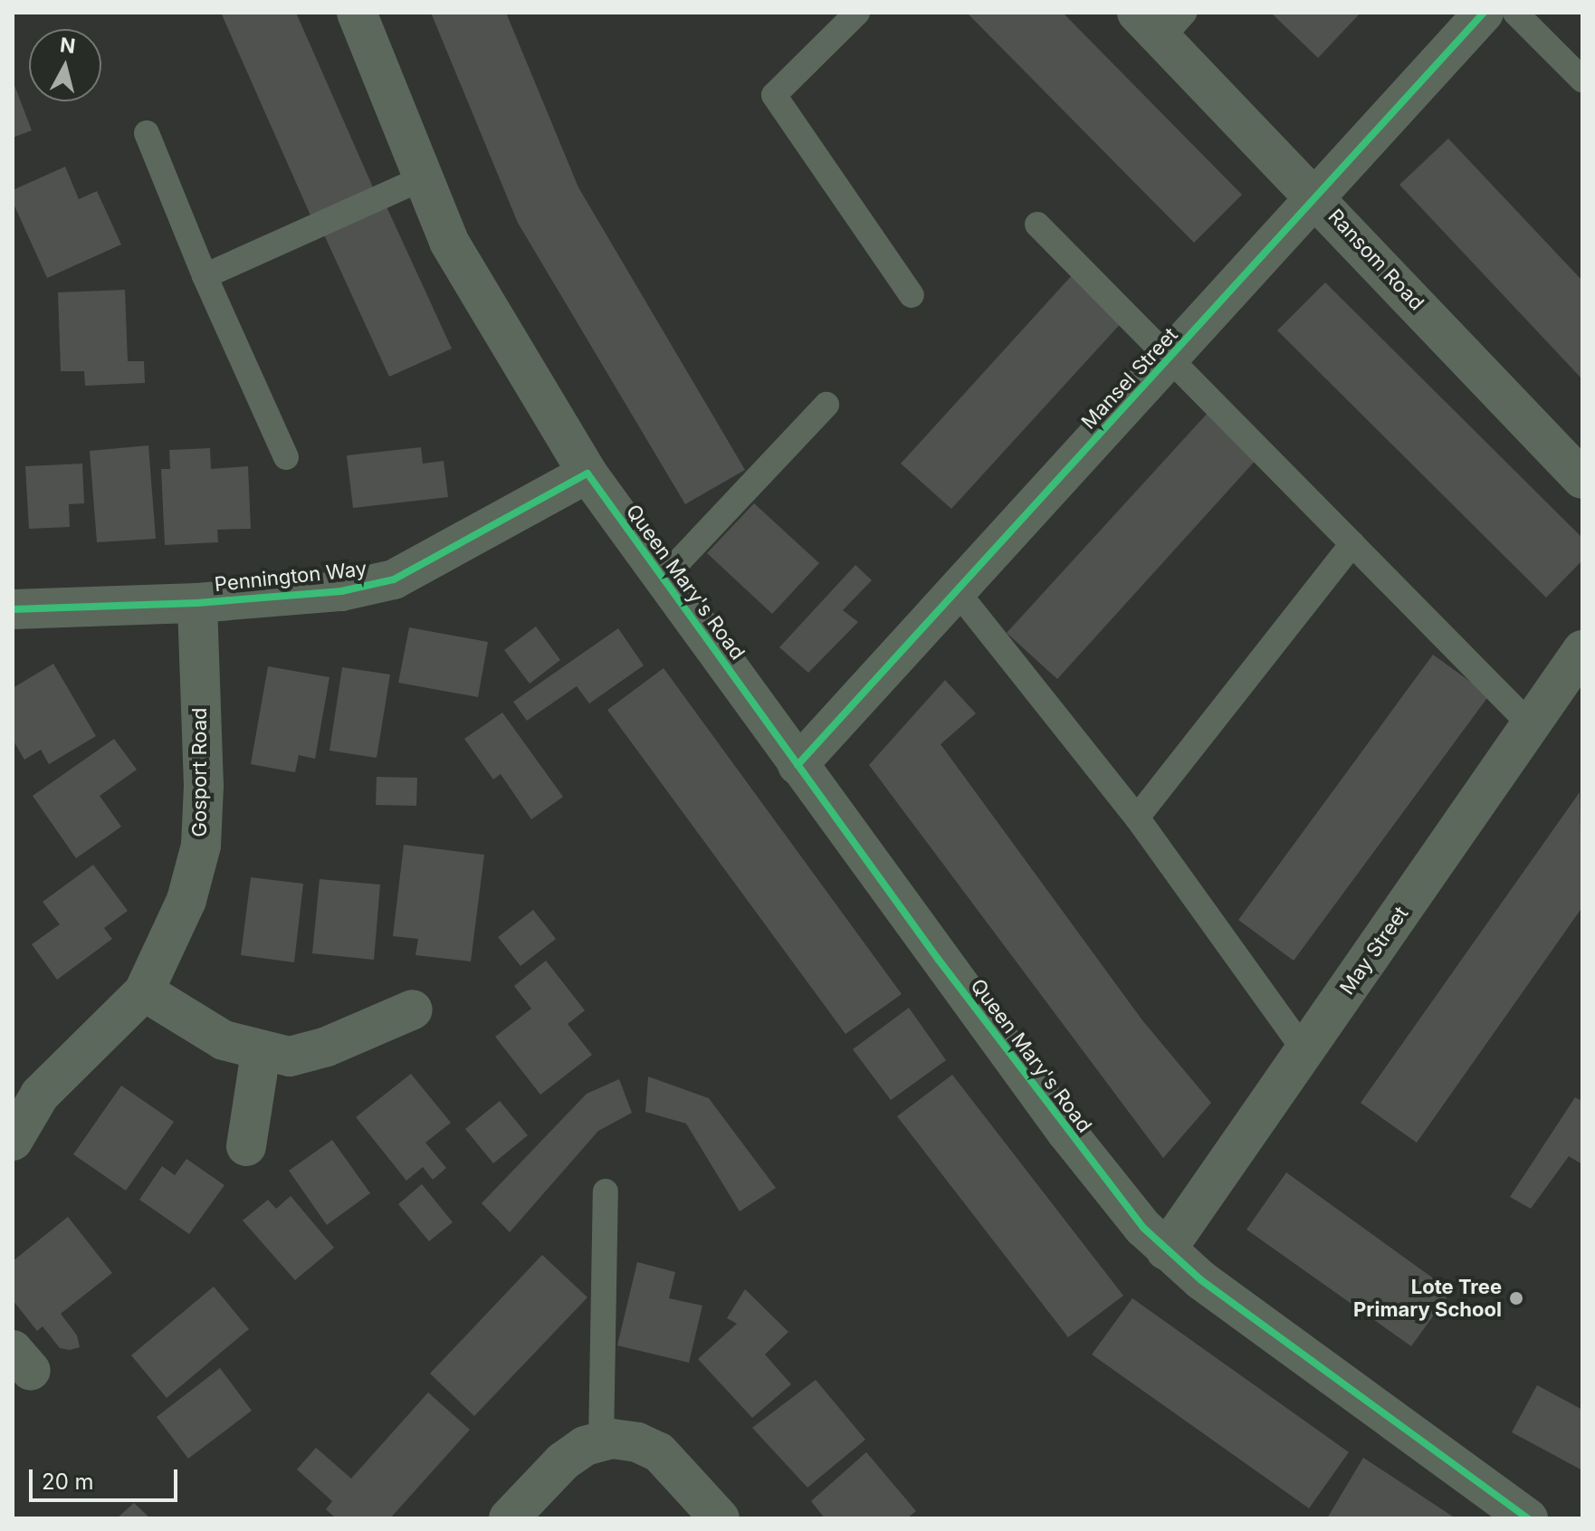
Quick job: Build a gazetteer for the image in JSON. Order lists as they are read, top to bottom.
{
  "streets": {
    "street": [
      "Ransom Road",
      "Mansel Street",
      "Pennington Way",
      "Queen Mary's Road",
      "Gosport Road",
      "May Street"
    ]
  },
  "crossings": [
    ["Ransom Road", "Mansel Street"],
    ["Mansel Street", "Queen Mary's Road"],
    ["Pennington Way", "Queen Mary's Road"],
    ["Pennington Way", "Gosport Road"],
    ["Queen Mary's Road", "May Street"]
  ],
  "places": ["Lote Tree Primary School"],
  "scale_bar": "20 m",
  "north": "top"
}
